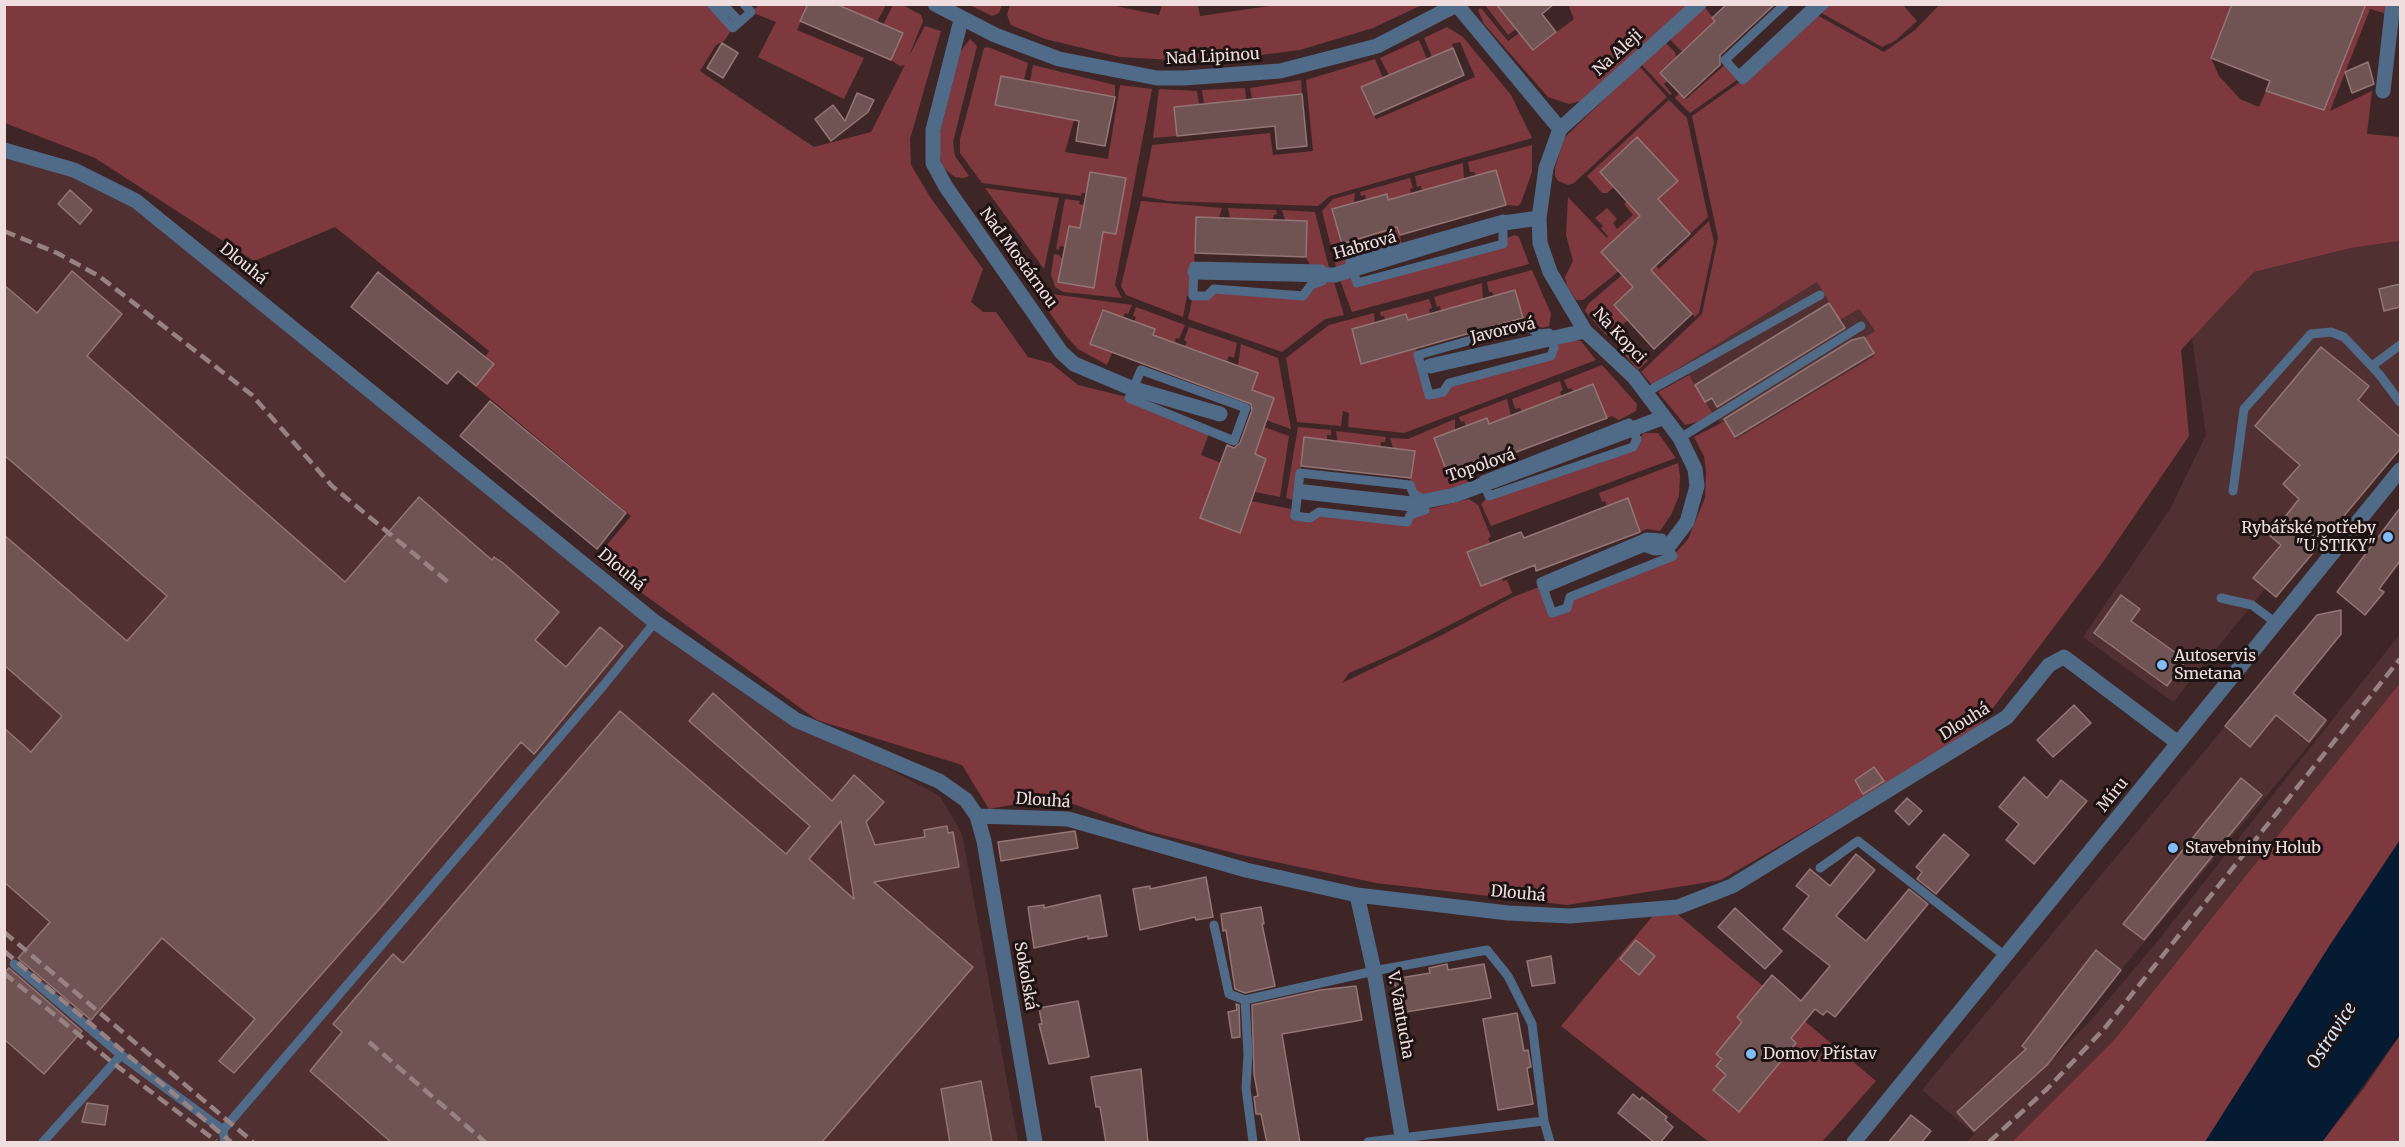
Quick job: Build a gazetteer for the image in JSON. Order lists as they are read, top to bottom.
{
  "streets": {
    "street": [
      "Na Aleji",
      "Nad Lipinou",
      "Habrová",
      "Nad Mostárnou",
      "Dlouhá",
      "Javorová",
      "Na Kopci",
      "Topolová",
      "Míru",
      "Sokolská",
      "V. Vantucha"
    ]
  },
  "crossings": [
    ["Na Aleji", "Na Kopci"],
    ["Nad Lipinou", "Nad Mostárnou"],
    ["Habrová", "Na Kopci"],
    ["Dlouhá", "Míru"],
    ["Dlouhá", "Sokolská"],
    ["Dlouhá", "V. Vantucha"],
    ["Javorová", "Na Kopci"],
    ["Na Kopci", "Topolová"]
  ],
  "water": ["Ostravice"],
  "places": [
    "Rybářské potřeby \"U ŠTIKY\"",
    "Autoservis Smetana",
    "Stavebniny Holub",
    "Domov Přístav"
  ]
}
